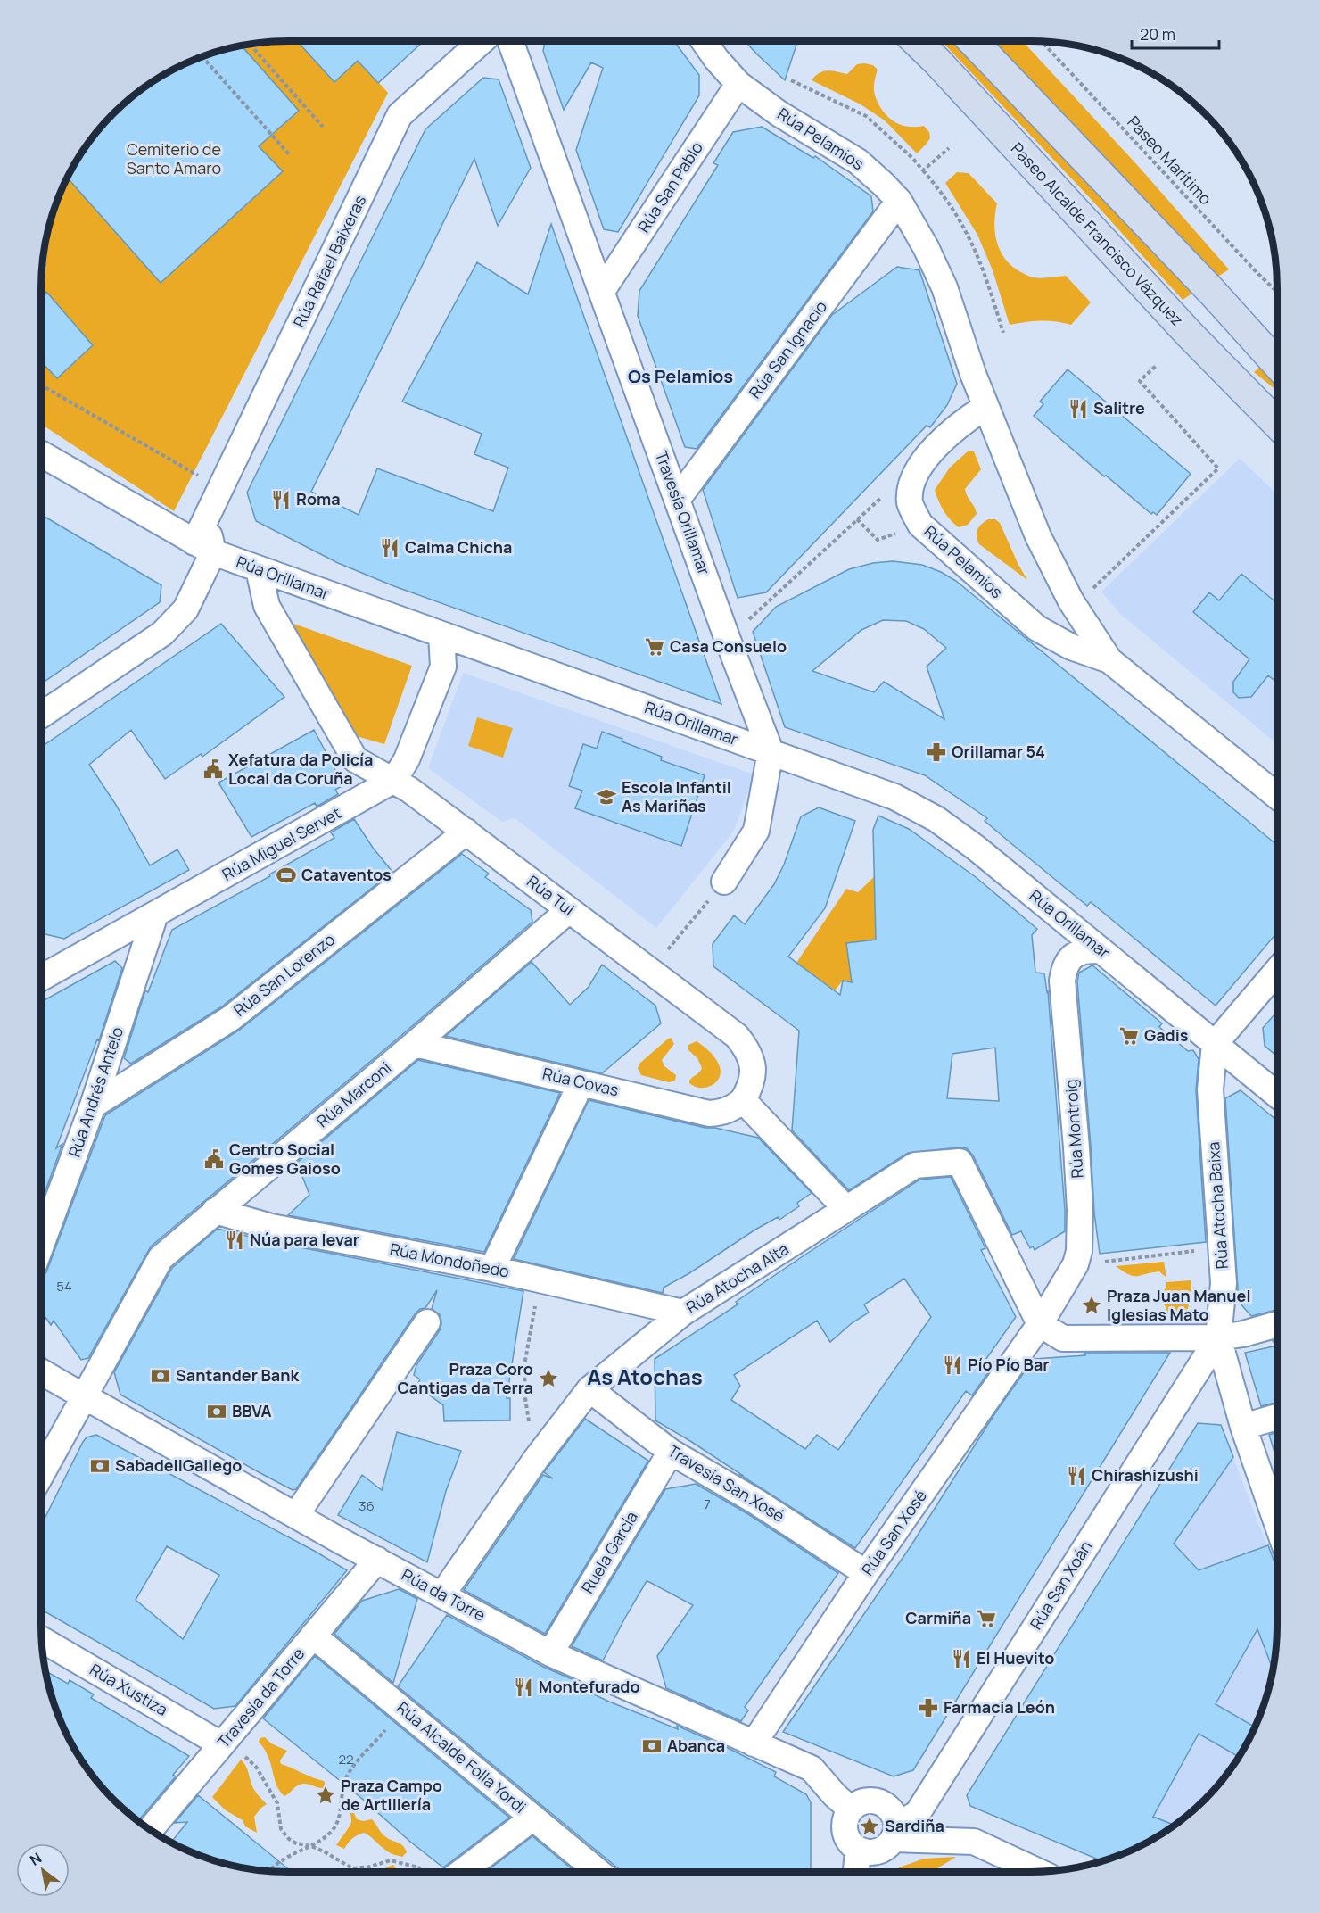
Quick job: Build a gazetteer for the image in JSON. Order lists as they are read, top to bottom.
{
  "streets": {
    "main road": ["Paseo Alcalde Francisco Vázquez"],
    "street": [
      "Rúa Pelamios",
      "Rúa San Pablo",
      "Rúa Rafael Baixeras",
      "Rúa San Ignacio",
      "Travesía Orillamar",
      "Rúa Orillamar",
      "Rúa Miguel Servet",
      "Rúa Tui",
      "Rúa San Lorenzo",
      "Rúa Covas",
      "Rúa Andrés Antelo",
      "Rúa Marconi",
      "Rúa Montroig",
      "Rúa Atocha Baixa",
      "Rúa Mondoñedo",
      "Rúa Atocha Alta",
      "Travesía San Xosé",
      "Rúa San Xosé",
      "Ruela García",
      "Rúa San Xoán",
      "Rúa da Torre",
      "Rúa Xustiza",
      "Travesía da Torre",
      "Rúa Alcalde Folla Yordi"
    ],
    "path": ["Paseo Marítimo"]
  },
  "crossings": [
    ["Rúa Pelamios", "Rúa San Pablo"],
    ["Rúa Pelamios", "Rúa San Ignacio"],
    ["Rúa San Pablo", "Travesía Orillamar"],
    ["Rúa Rafael Baixeras", "Rúa Orillamar"],
    ["Rúa San Ignacio", "Travesía Orillamar"],
    ["Travesía Orillamar", "Rúa Orillamar"],
    ["Rúa Orillamar", "Rúa Tui"],
    ["Rúa Orillamar", "Rúa Montroig"],
    ["Rúa Orillamar", "Rúa Atocha Baixa"],
    ["Rúa Miguel Servet", "Rúa Tui"],
    ["Rúa Miguel Servet", "Rúa Andrés Antelo"],
    ["Rúa Tui", "Rúa San Lorenzo"],
    ["Rúa Tui", "Rúa Covas"],
    ["Rúa Tui", "Rúa Marconi"],
    ["Rúa San Lorenzo", "Rúa Andrés Antelo"],
    ["Rúa Covas", "Rúa Marconi"],
    ["Rúa Covas", "Rúa Mondoñedo"],
    ["Rúa Marconi", "Rúa Mondoñedo"],
    ["Rúa Marconi", "Rúa da Torre"],
    ["Rúa Montroig", "Rúa Atocha Alta"],
    ["Rúa Montroig", "Rúa San Xosé"],
    ["Rúa Atocha Baixa", "Rúa San Xoán"],
    ["Rúa Mondoñedo", "Rúa Atocha Alta"],
    ["Rúa Atocha Alta", "Travesía San Xosé"],
    ["Rúa Atocha Alta", "Rúa San Xosé"],
    ["Rúa Atocha Alta", "Rúa da Torre"],
    ["Travesía San Xosé", "Rúa San Xosé"],
    ["Travesía San Xosé", "Ruela García"],
    ["Rúa San Xosé", "Rúa da Torre"],
    ["Ruela García", "Rúa da Torre"],
    ["Rúa San Xoán", "Rúa da Torre"],
    ["Rúa da Torre", "Travesía da Torre"],
    ["Rúa Xustiza", "Travesía da Torre"],
    ["Travesía da Torre", "Rúa Alcalde Folla Yordi"]
  ],
  "districts": ["Os Pelamios", "As Atochas"],
  "parks": ["Cemiterio de Santo Amaro"],
  "places": {
    "restaurant": [
      "Salitre",
      "Roma",
      "Calma Chicha",
      "Núa para levar",
      "Pío Pío Bar",
      "Chirashizushi",
      "El Huevito",
      "Montefurado"
    ],
    "supermarket": ["Casa Consuelo", "Gadis", "Carmiña"],
    "pharmacy": ["Orillamar 54", "Farmacia León"],
    "public building": ["Xefatura da Policía Local da Coruña", "Centro Social Gomes Gaioso"],
    "school or university": ["Escola Infantil As Mariñas"],
    "sports": ["Cataventos"],
    "place": [
      "Praza Juan Manuel Iglesias Mato",
      "Praza Coro Cantigas da Terra",
      "Praza Campo de Artillería",
      "Sardiña"
    ],
    "bank": [
      "Santander Bank",
      "BBVA",
      "SabadellGallego",
      "Abanca"
    ]
  },
  "house_numbers": [
    "54",
    "7",
    "36",
    "22"
  ],
  "scale_bar": "20 m",
  "north": "top left"
}
